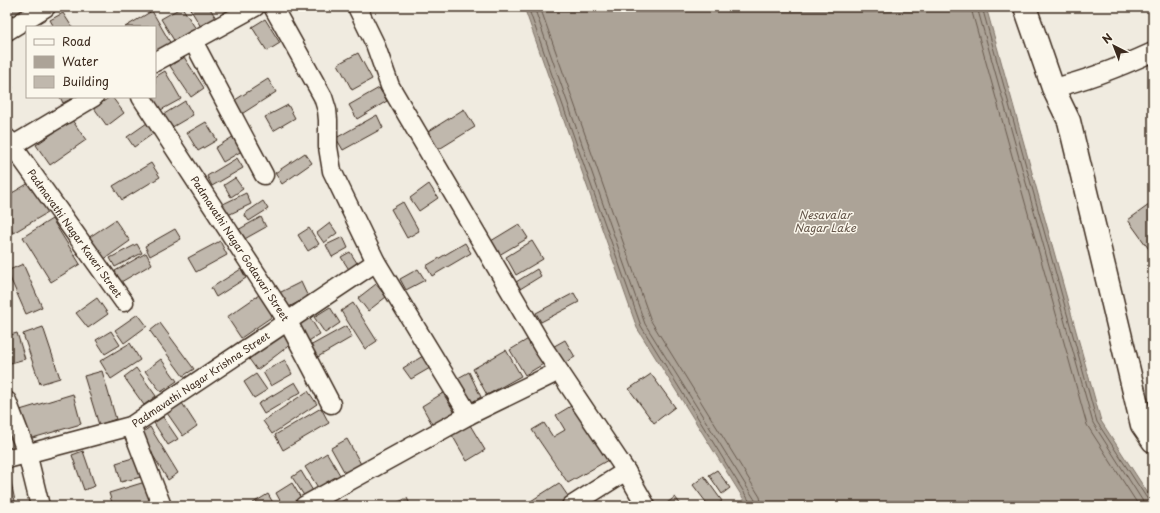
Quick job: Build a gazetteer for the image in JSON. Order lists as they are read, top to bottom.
{
  "streets": {
    "street": ["Padmavathi Nagar Kaveri Street", "Padmavathi Nagar Godavari Street", "Padmavathi Nagar Krishna Street"]
  },
  "crossings": [
    ["Padmavathi Nagar Godavari Street", "Padmavathi Nagar Krishna Street"]
  ],
  "water": ["Nesavalar Nagar Lake"],
  "legend": ["Road", "Water", "Building"],
  "north": "top left"
}
